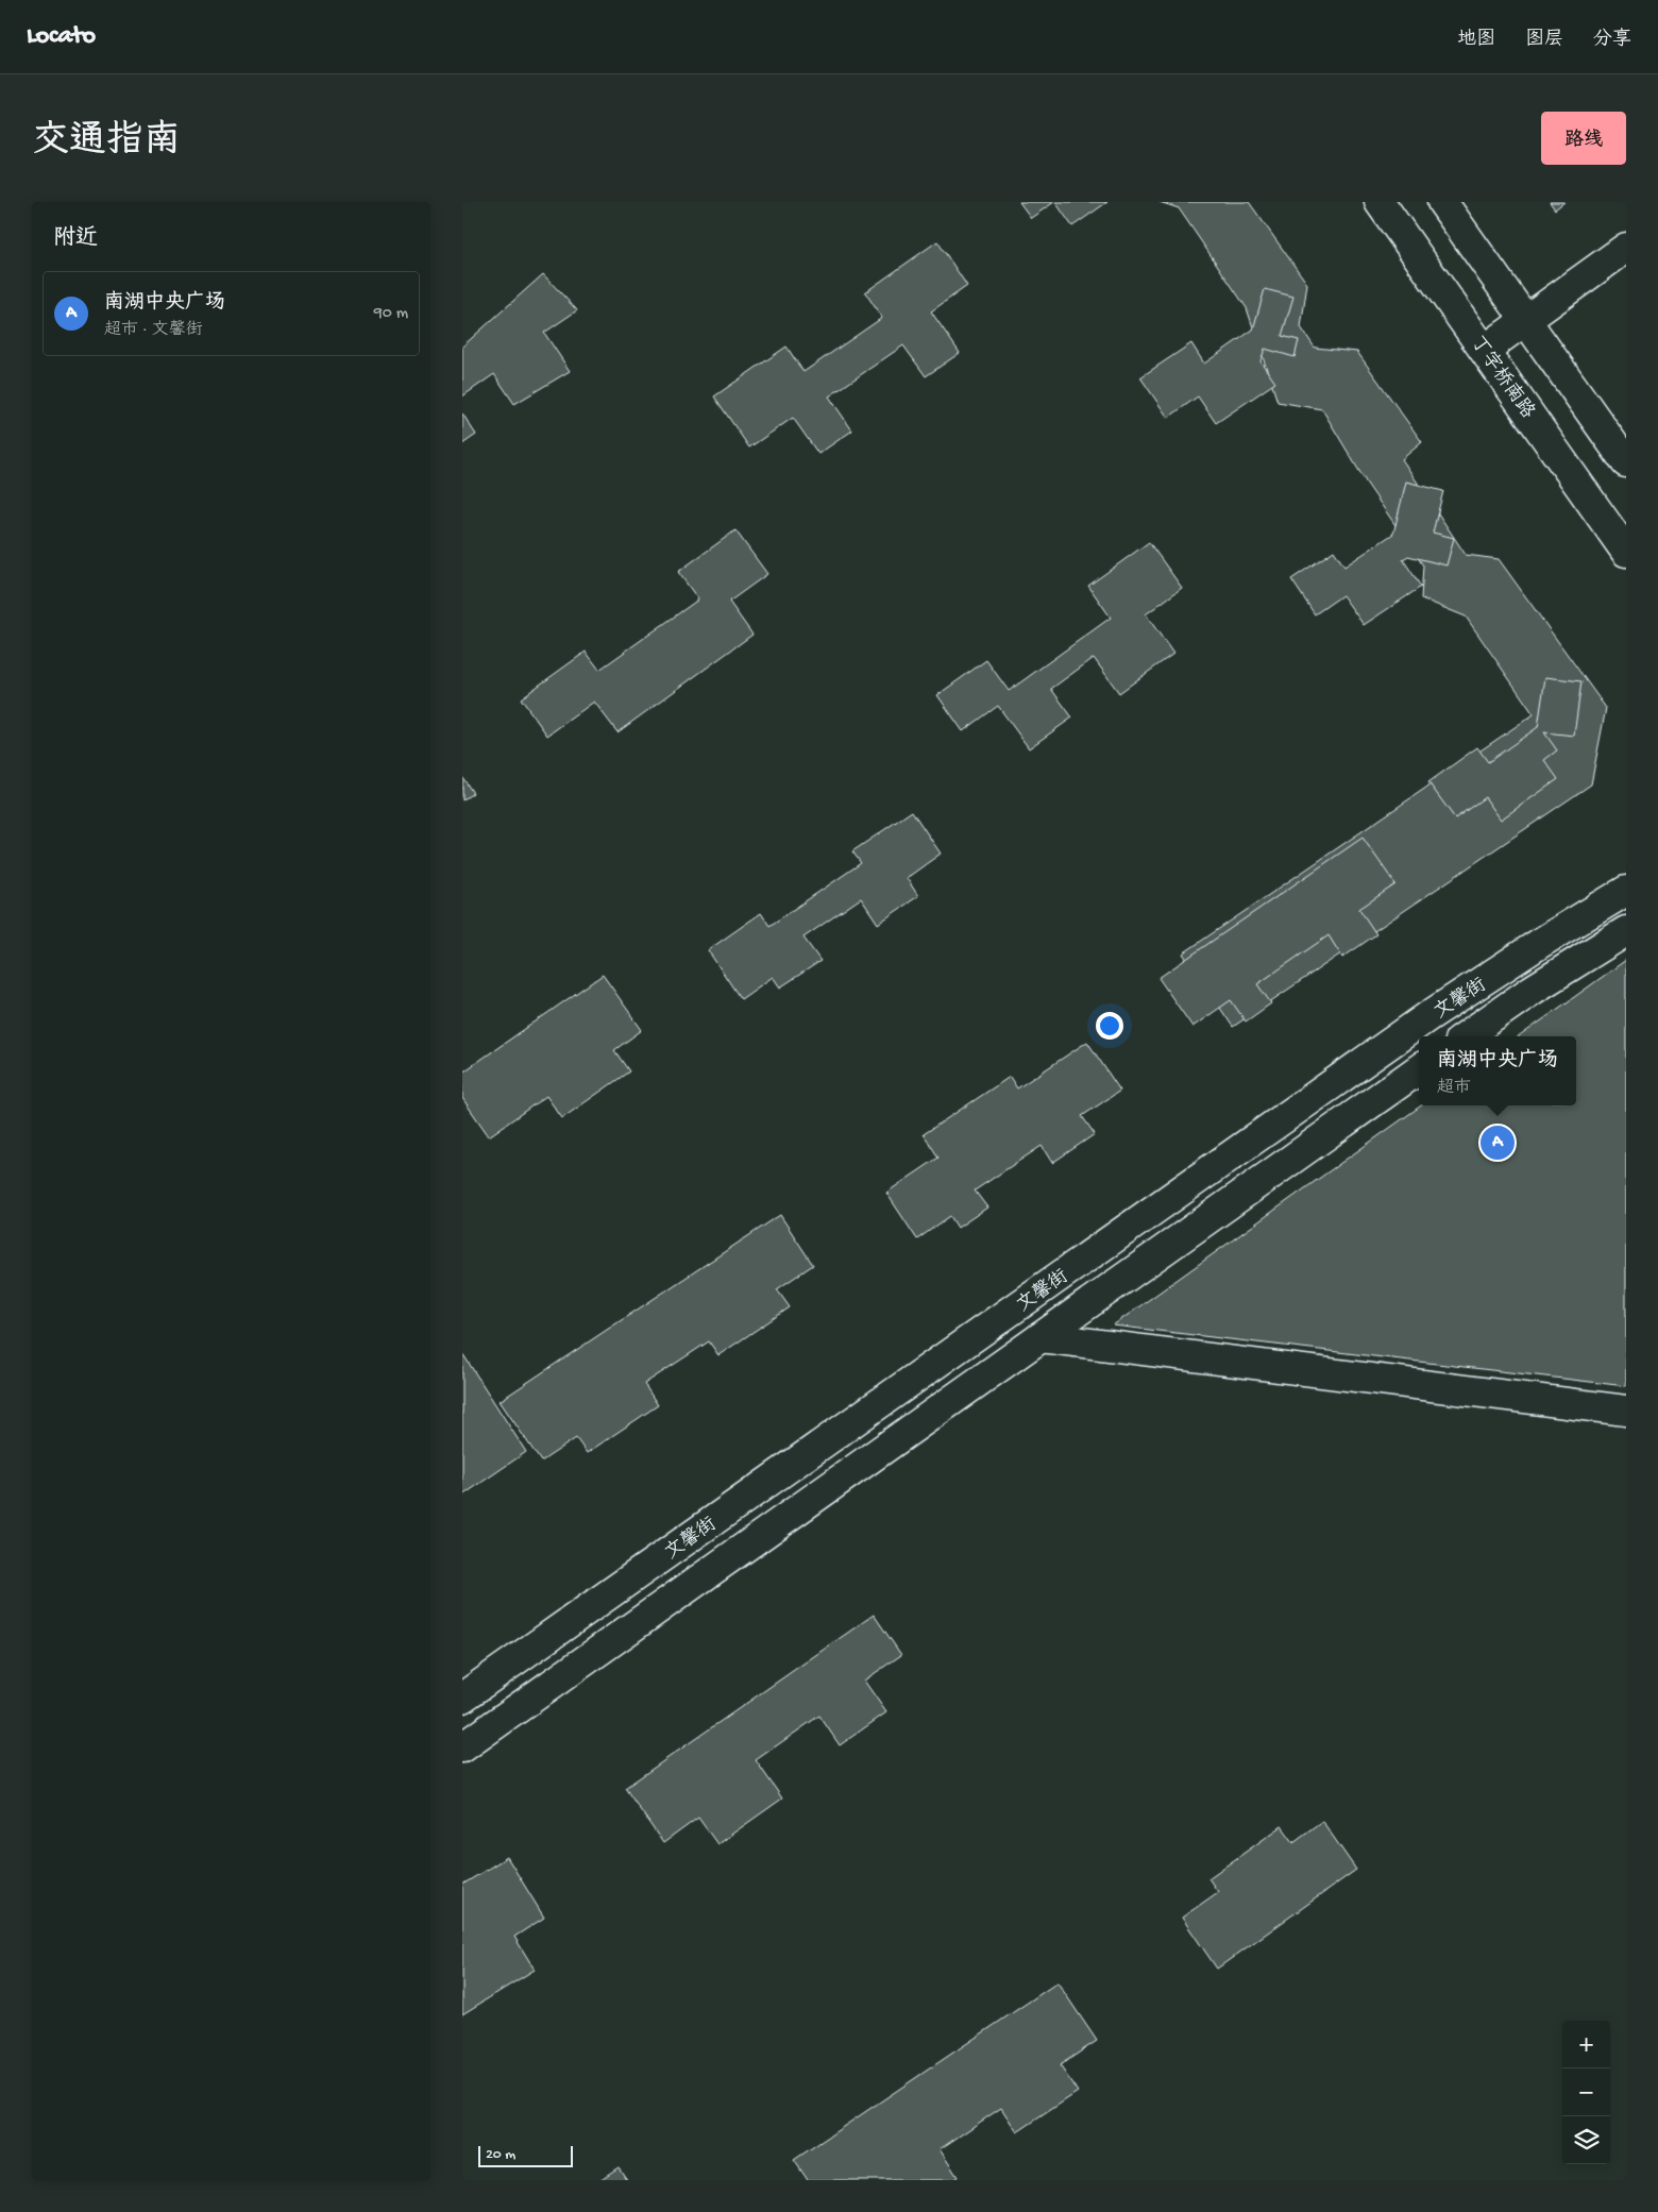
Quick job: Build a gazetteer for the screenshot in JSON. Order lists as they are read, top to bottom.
{
  "streets": {
    "main road": ["丁字桥南路", "文馨街"]
  },
  "scale_bar": "20 m",
  "page": {
    "header": "Locato",
    "nav": ["地图", "图层", "分享"],
    "title": "交通指南",
    "buttons": "路线",
    "heading": "附近",
    "list": [
      {
        "mark": "A",
        "name": "南湖中央广场",
        "note": "超市 · 文馨街",
        "value": "90 m"
      }
    ],
    "popup": ["南湖中央广场", "超市"],
    "pins": "A",
    "map_buttons": ["+", "−"],
    "scale": "20 m"
  }
}
